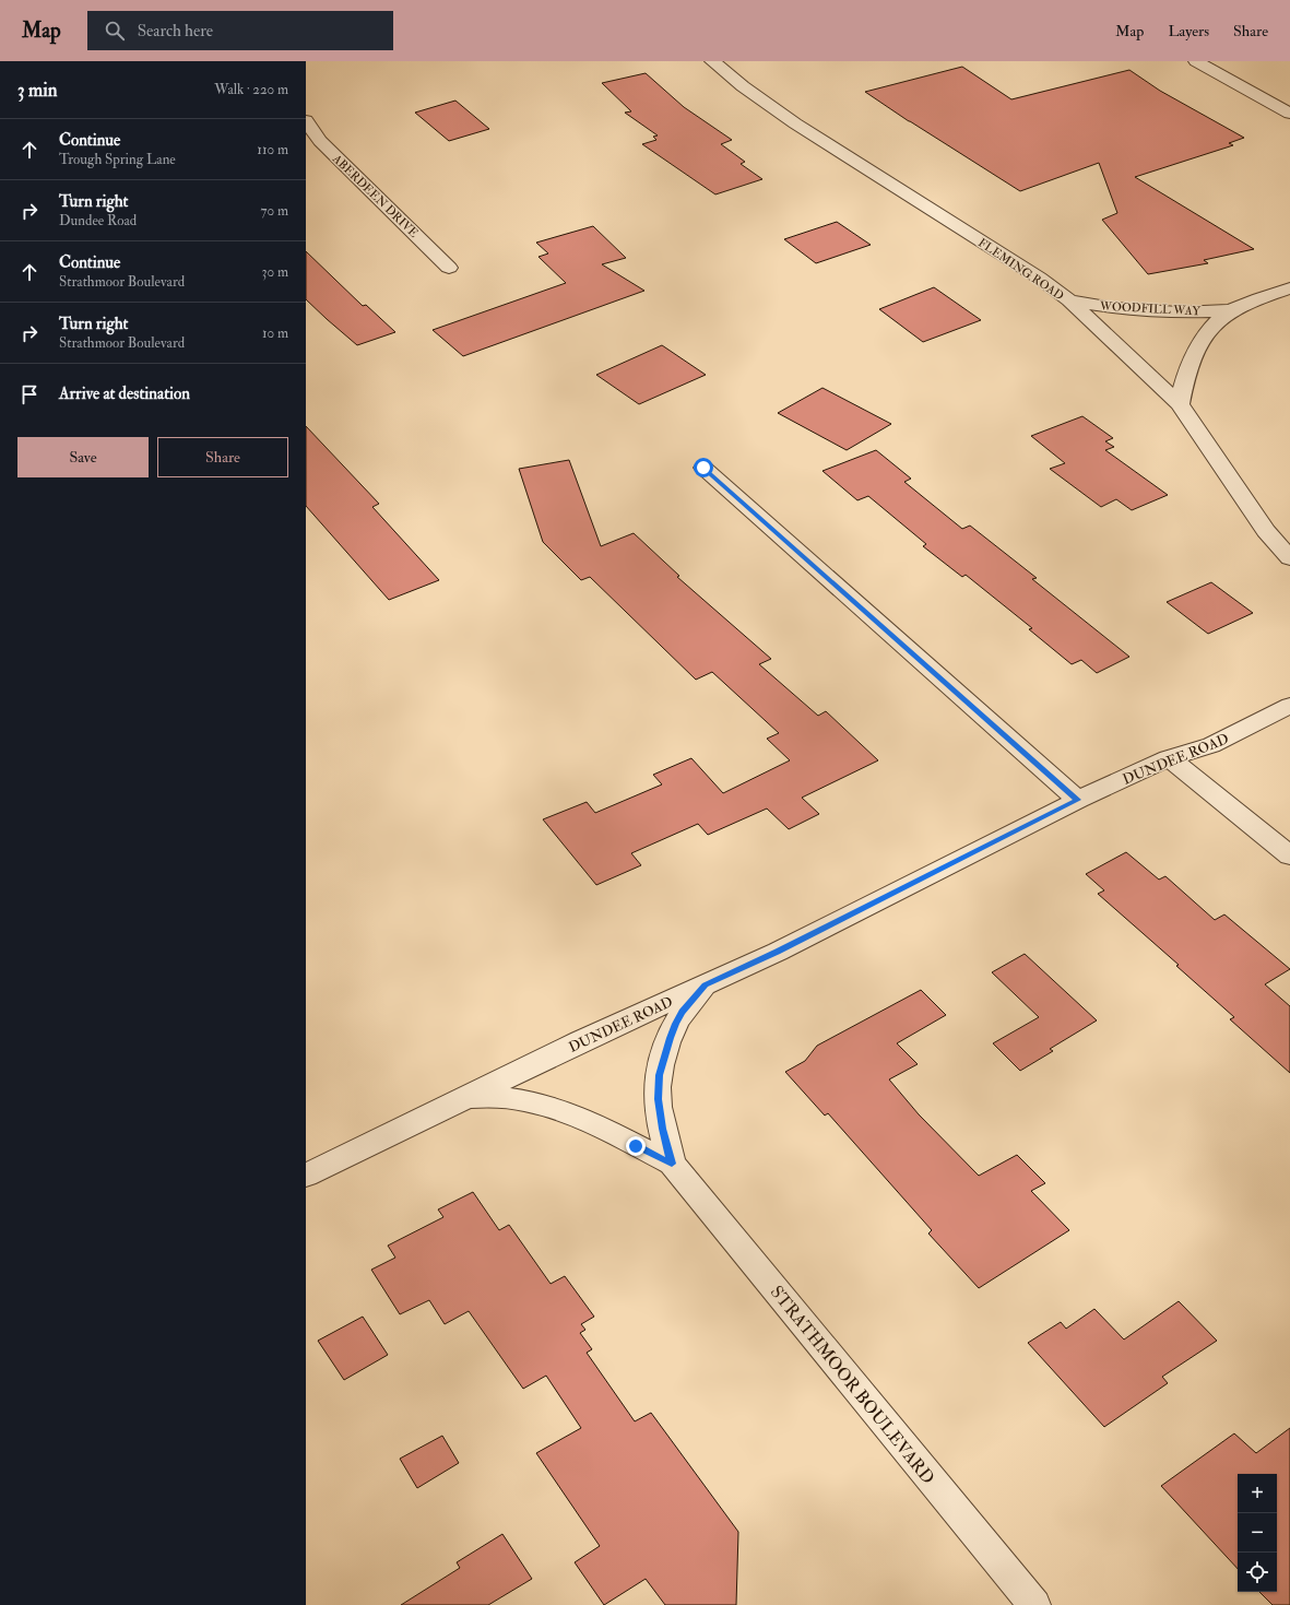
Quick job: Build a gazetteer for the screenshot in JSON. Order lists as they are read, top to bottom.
{
  "streets": {
    "street": [
      "ABERDEEN DRIVE",
      "FLEMING ROAD",
      "WOODFILL WAY",
      "DUNDEE ROAD",
      "STRATHMOOR BOULEVARD"
    ]
  },
  "crossings": [
    ["FLEMING ROAD", "WOODFILL WAY"],
    ["DUNDEE ROAD", "STRATHMOOR BOULEVARD"]
  ],
  "page": {
    "header": "Map",
    "search": "Search here",
    "nav": ["Map", "Layers", "Share"],
    "heading": ["3 min", "Walk · 220 m"],
    "list": [
      ["Continue", "Trough Spring Lane", "110 m"],
      ["Turn right", "Dundee Road", "70 m"],
      ["Continue", "Strathmoor Boulevard", "30 m"],
      ["Turn right", "Strathmoor Boulevard", "10 m"],
      "Arrive at destination"
    ],
    "buttons": ["Save", "Share"],
    "map_buttons": ["+", "−"]
  }
}
